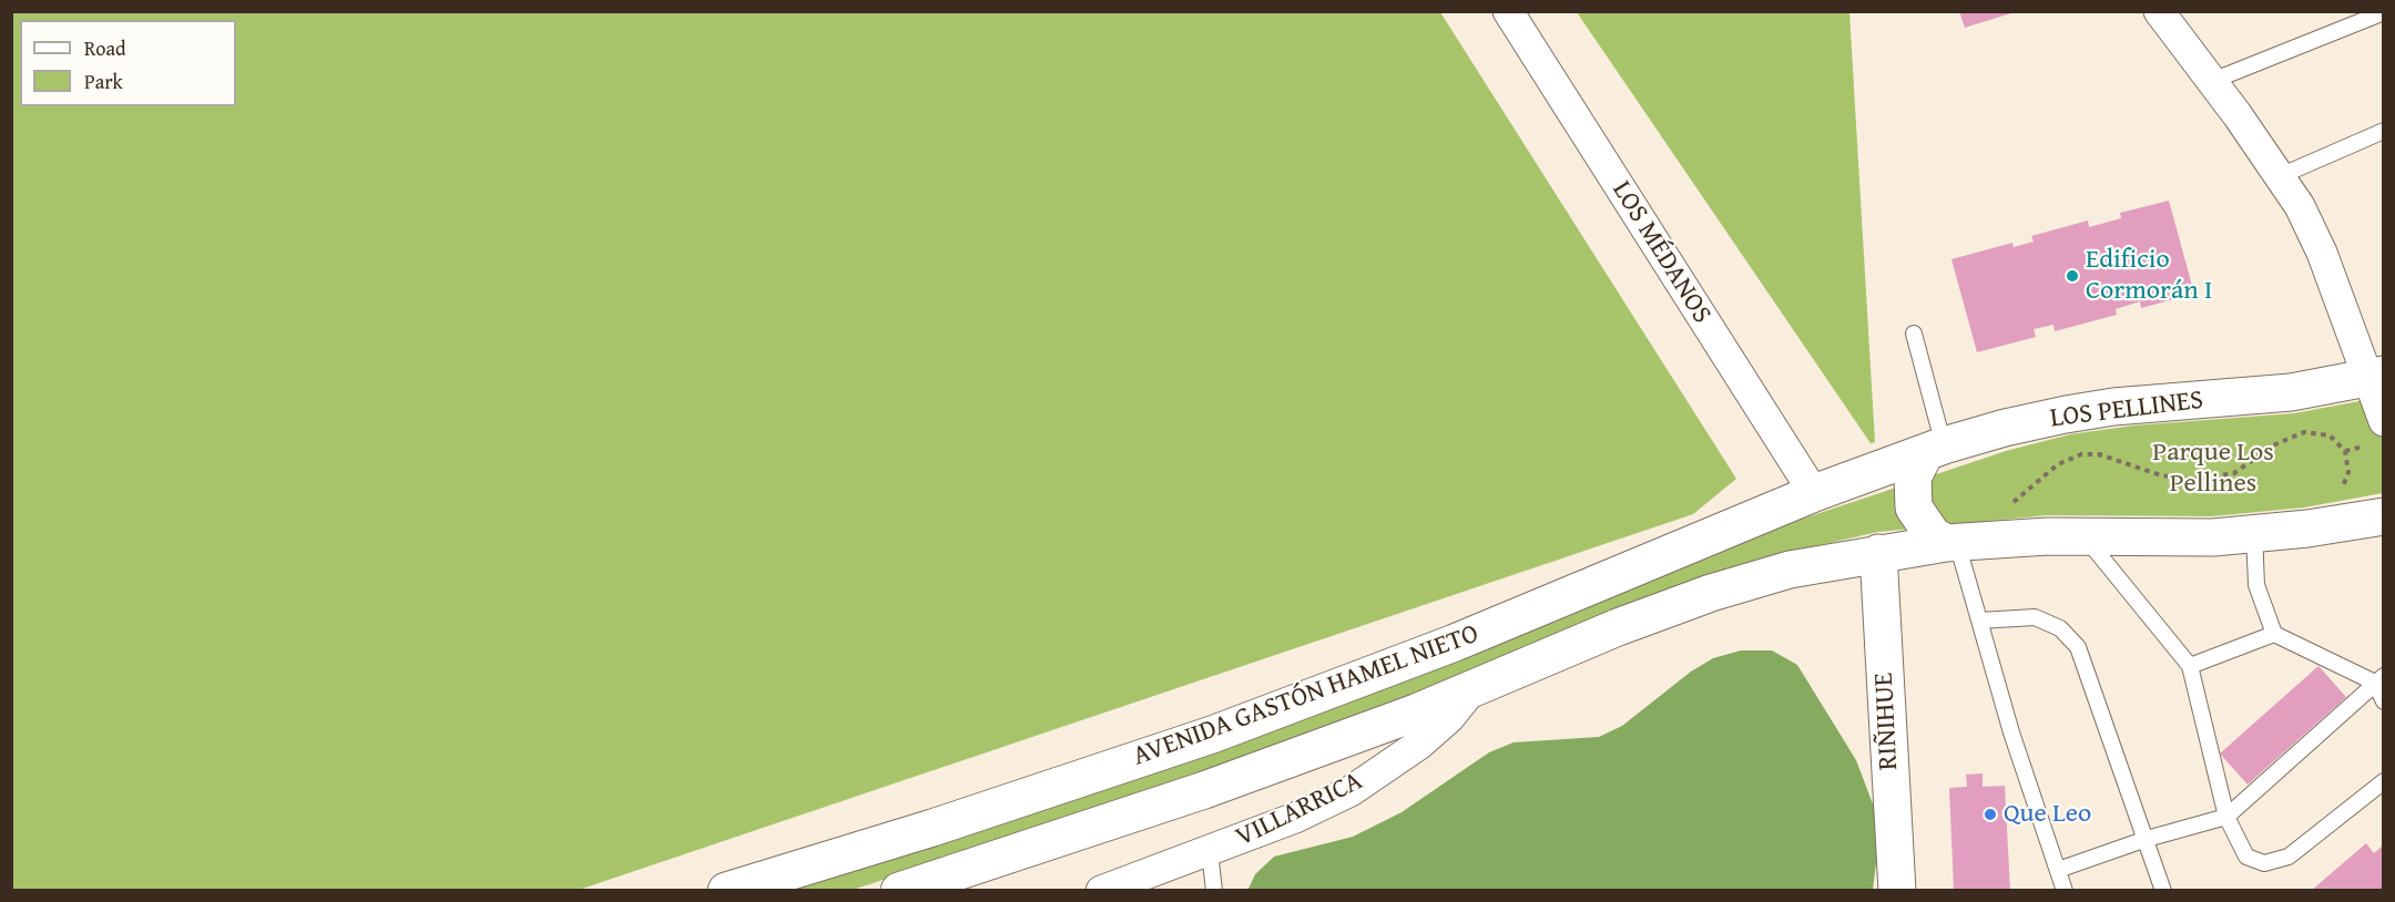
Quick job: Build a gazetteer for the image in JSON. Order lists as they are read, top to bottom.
{
  "streets": {
    "main road": ["LOS PELLINES", "AVENIDA GASTÓN HAMEL NIETO", "RIÑIHUE"],
    "street": ["LOS MÉDANOS", "VILLARRICA"]
  },
  "crossings": [
    ["LOS MÉDANOS", "AVENIDA GASTÓN HAMEL NIETO"],
    ["LOS PELLINES", "AVENIDA GASTÓN HAMEL NIETO"],
    ["AVENIDA GASTÓN HAMEL NIETO", "RIÑIHUE"],
    ["AVENIDA GASTÓN HAMEL NIETO", "VILLARRICA"]
  ],
  "parks": ["Parque Los Pellines"],
  "places": ["Edificio Cormorán I", "Que Leo"],
  "legend": ["Road", "Park"]
}
